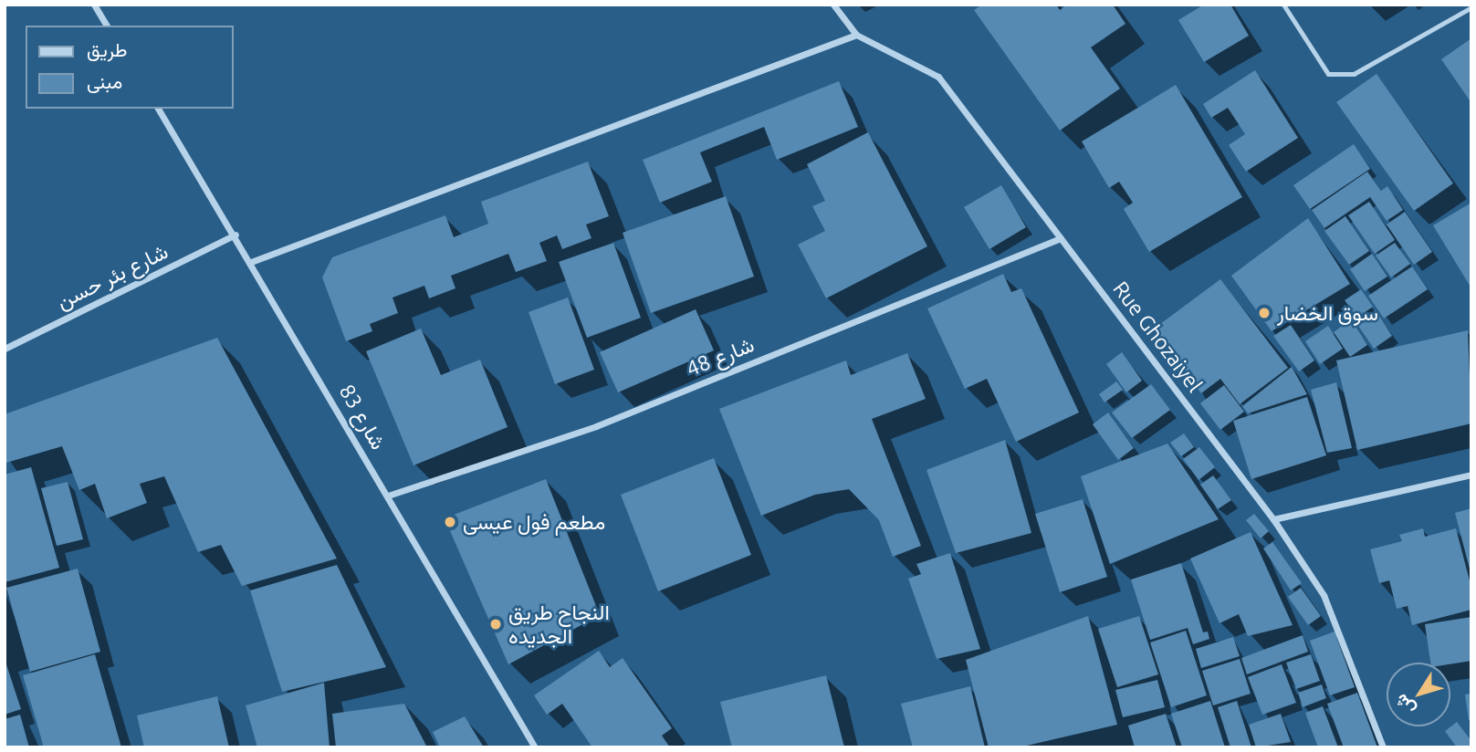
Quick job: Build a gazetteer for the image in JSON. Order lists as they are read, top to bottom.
{
  "streets": {
    "street": [
      "شارع بئر حسن",
      "Rue Ghozaiyel",
      "شارع 48",
      "شارع 83"
    ]
  },
  "crossings": [
    ["شارع بئر حسن", "شارع 83"],
    ["Rue Ghozaiyel", "شارع 48"],
    ["شارع 48", "شارع 83"]
  ],
  "places": ["سوق الخضار", "مطعم فول عيسى", "النجاح طريق الجديده"],
  "legend": ["طريق", "مبنى"],
  "north": "bottom left"
}
